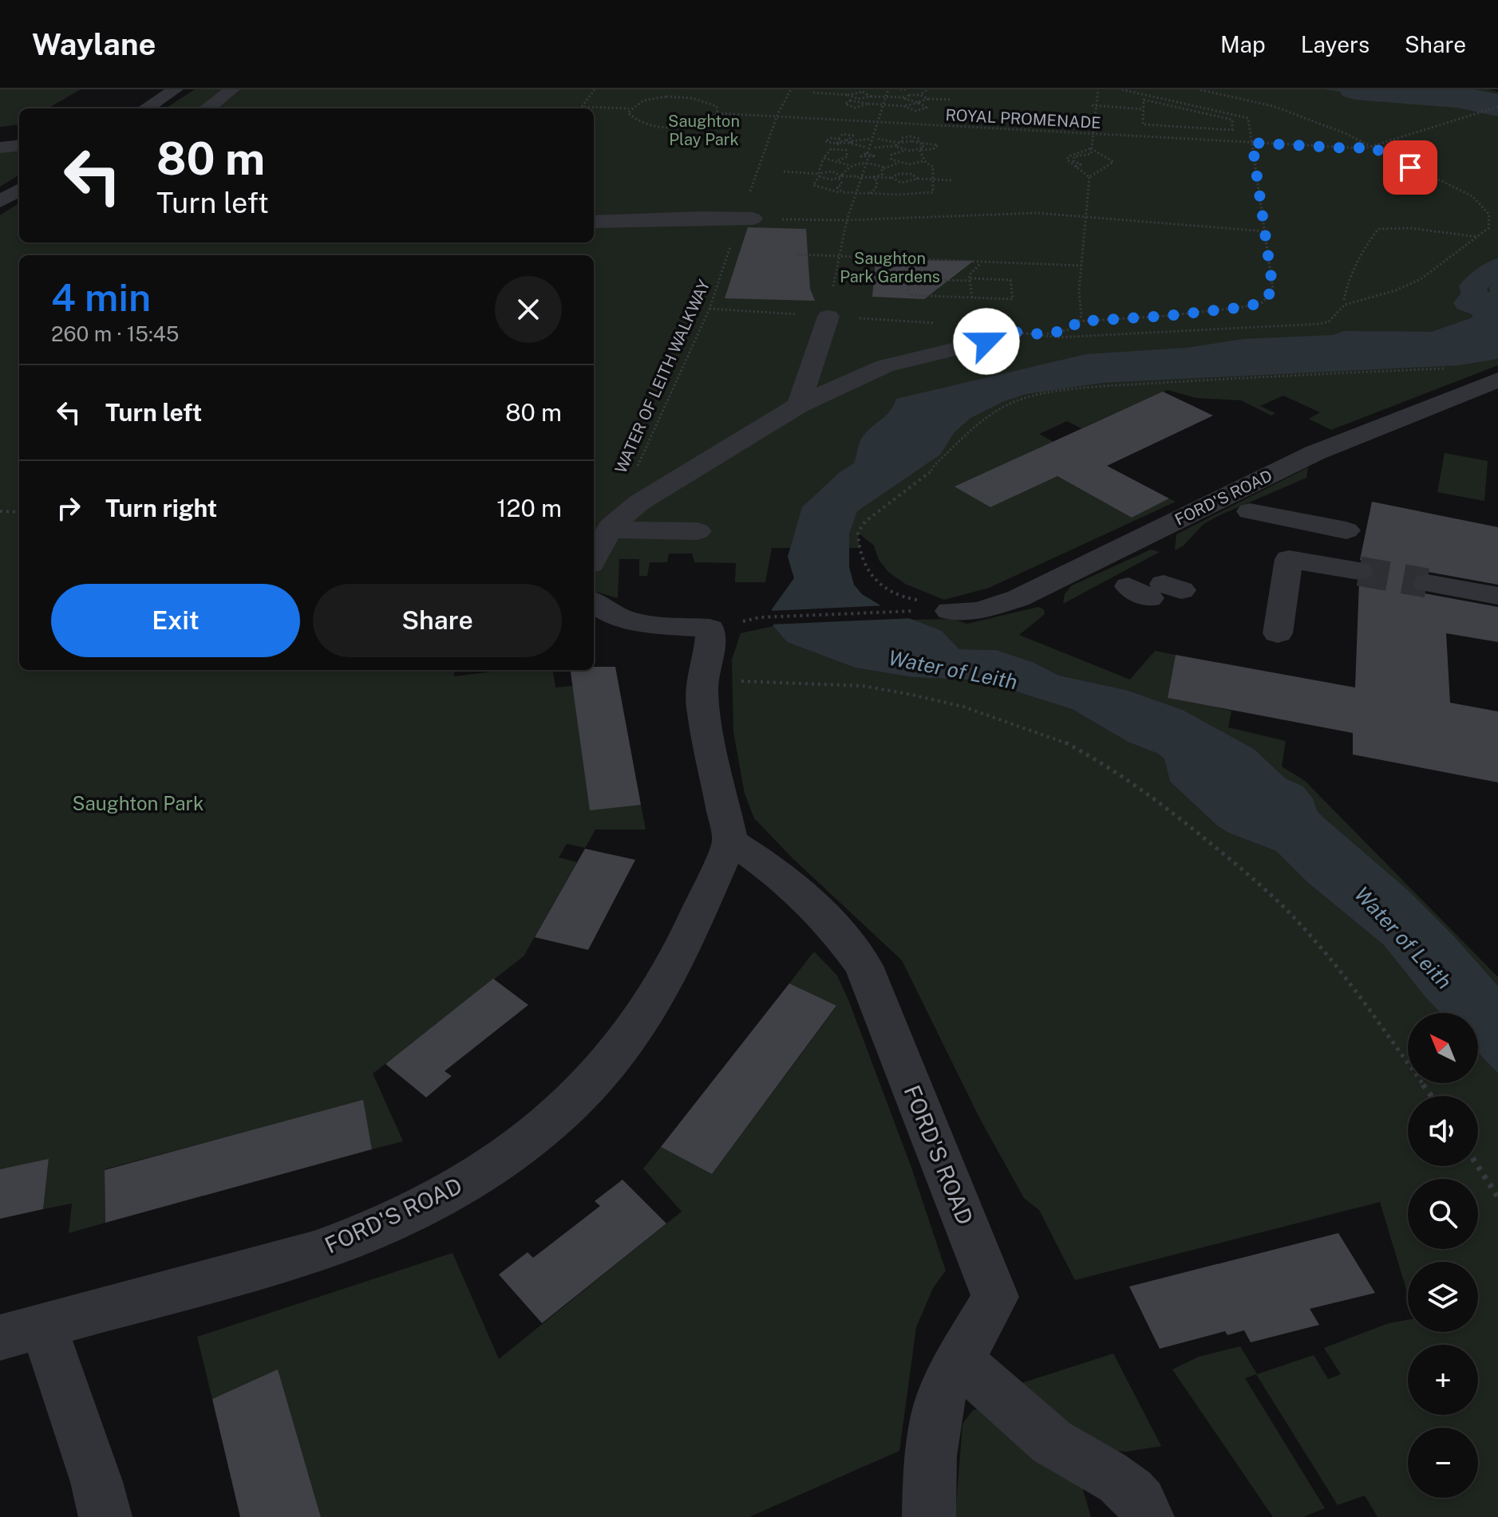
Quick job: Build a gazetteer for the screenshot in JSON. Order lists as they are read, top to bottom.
{
  "streets": {
    "street": ["FORD'S ROAD"],
    "path": ["ROYAL PROMENADE", "WATER OF LEITH WALKWAY"]
  },
  "crossings": [
    ["ROYAL PROMENADE", "WATER OF LEITH WALKWAY"]
  ],
  "water": ["Water of Leith"],
  "parks": ["Saughton Play Park", "Saughton Park Gardens", "Saughton Park"],
  "north": "top left",
  "page": {
    "header": "Waylane",
    "nav": ["Map", "Layers", "Share"],
    "turn": ["80 m", "Turn left"],
    "heading": ["4 min", "260 m · 15:45"],
    "list": [
      {
        "name": "Turn left",
        "value": "80 m"
      },
      {
        "name": "Turn right",
        "value": "120 m"
      }
    ],
    "buttons": ["Exit", "Share"],
    "map_buttons": ["+", "−"]
  }
}
